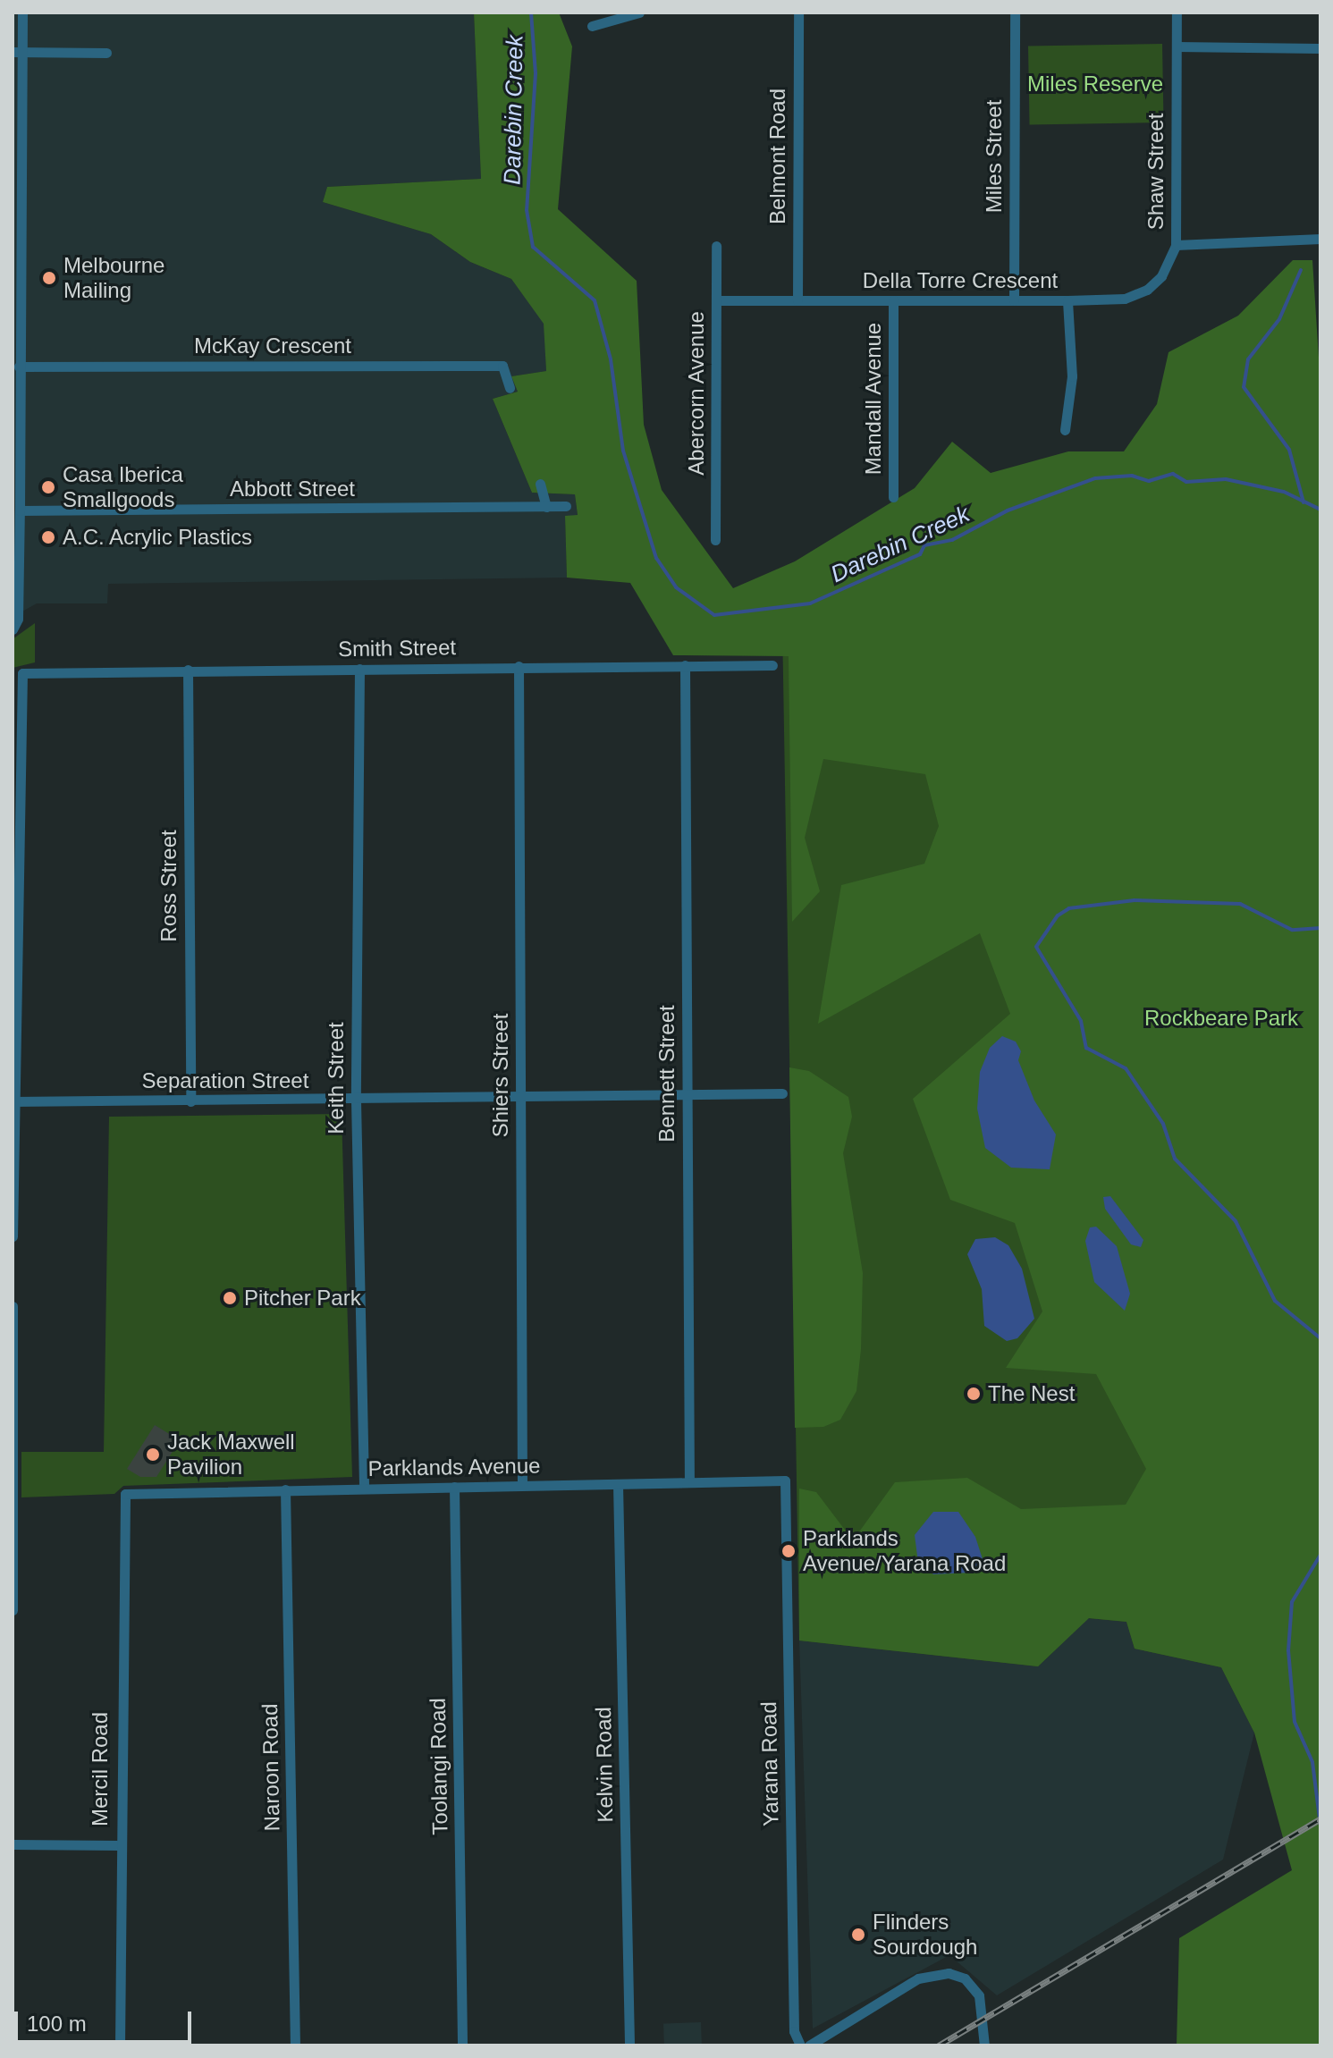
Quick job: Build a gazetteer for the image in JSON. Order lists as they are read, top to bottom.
{
  "streets": {
    "street": [
      "Belmont Road",
      "Miles Street",
      "Shaw Street",
      "Della Torre Crescent",
      "McKay Crescent",
      "Abercorn Avenue",
      "Mandall Avenue",
      "Abbott Street",
      "Smith Street",
      "Ross Street",
      "Bennett Street",
      "Shiers Street",
      "Keith Street",
      "Separation Street",
      "Parklands Avenue",
      "Yarana Road",
      "Kelvin Road",
      "Toolangi Road",
      "Naroon Road",
      "Mercil Road"
    ]
  },
  "crossings": [
    ["Belmont Road", "Della Torre Crescent"],
    ["Miles Street", "Della Torre Crescent"],
    ["Shaw Street", "Della Torre Crescent"],
    ["Della Torre Crescent", "Abercorn Avenue"],
    ["Della Torre Crescent", "Mandall Avenue"],
    ["Smith Street", "Ross Street"],
    ["Smith Street", "Bennett Street"],
    ["Smith Street", "Shiers Street"],
    ["Smith Street", "Keith Street"],
    ["Smith Street", "Separation Street"],
    ["Ross Street", "Separation Street"],
    ["Bennett Street", "Separation Street"],
    ["Bennett Street", "Parklands Avenue"],
    ["Shiers Street", "Separation Street"],
    ["Shiers Street", "Parklands Avenue"],
    ["Keith Street", "Separation Street"],
    ["Keith Street", "Parklands Avenue"],
    ["Parklands Avenue", "Yarana Road"],
    ["Parklands Avenue", "Kelvin Road"],
    ["Parklands Avenue", "Toolangi Road"],
    ["Parklands Avenue", "Naroon Road"],
    ["Parklands Avenue", "Mercil Road"]
  ],
  "water": ["Darebin Creek"],
  "parks": ["Miles Reserve", "Rockbeare Park"],
  "places": [
    "Melbourne Mailing",
    "Casa Iberica Smallgoods",
    "A.C. Acrylic Plastics",
    "Pitcher Park",
    "The Nest",
    "Jack Maxwell Pavilion",
    "Parklands Avenue/Yarana Road",
    "Flinders Sourdough"
  ],
  "scale_bar": "100 m"
}
